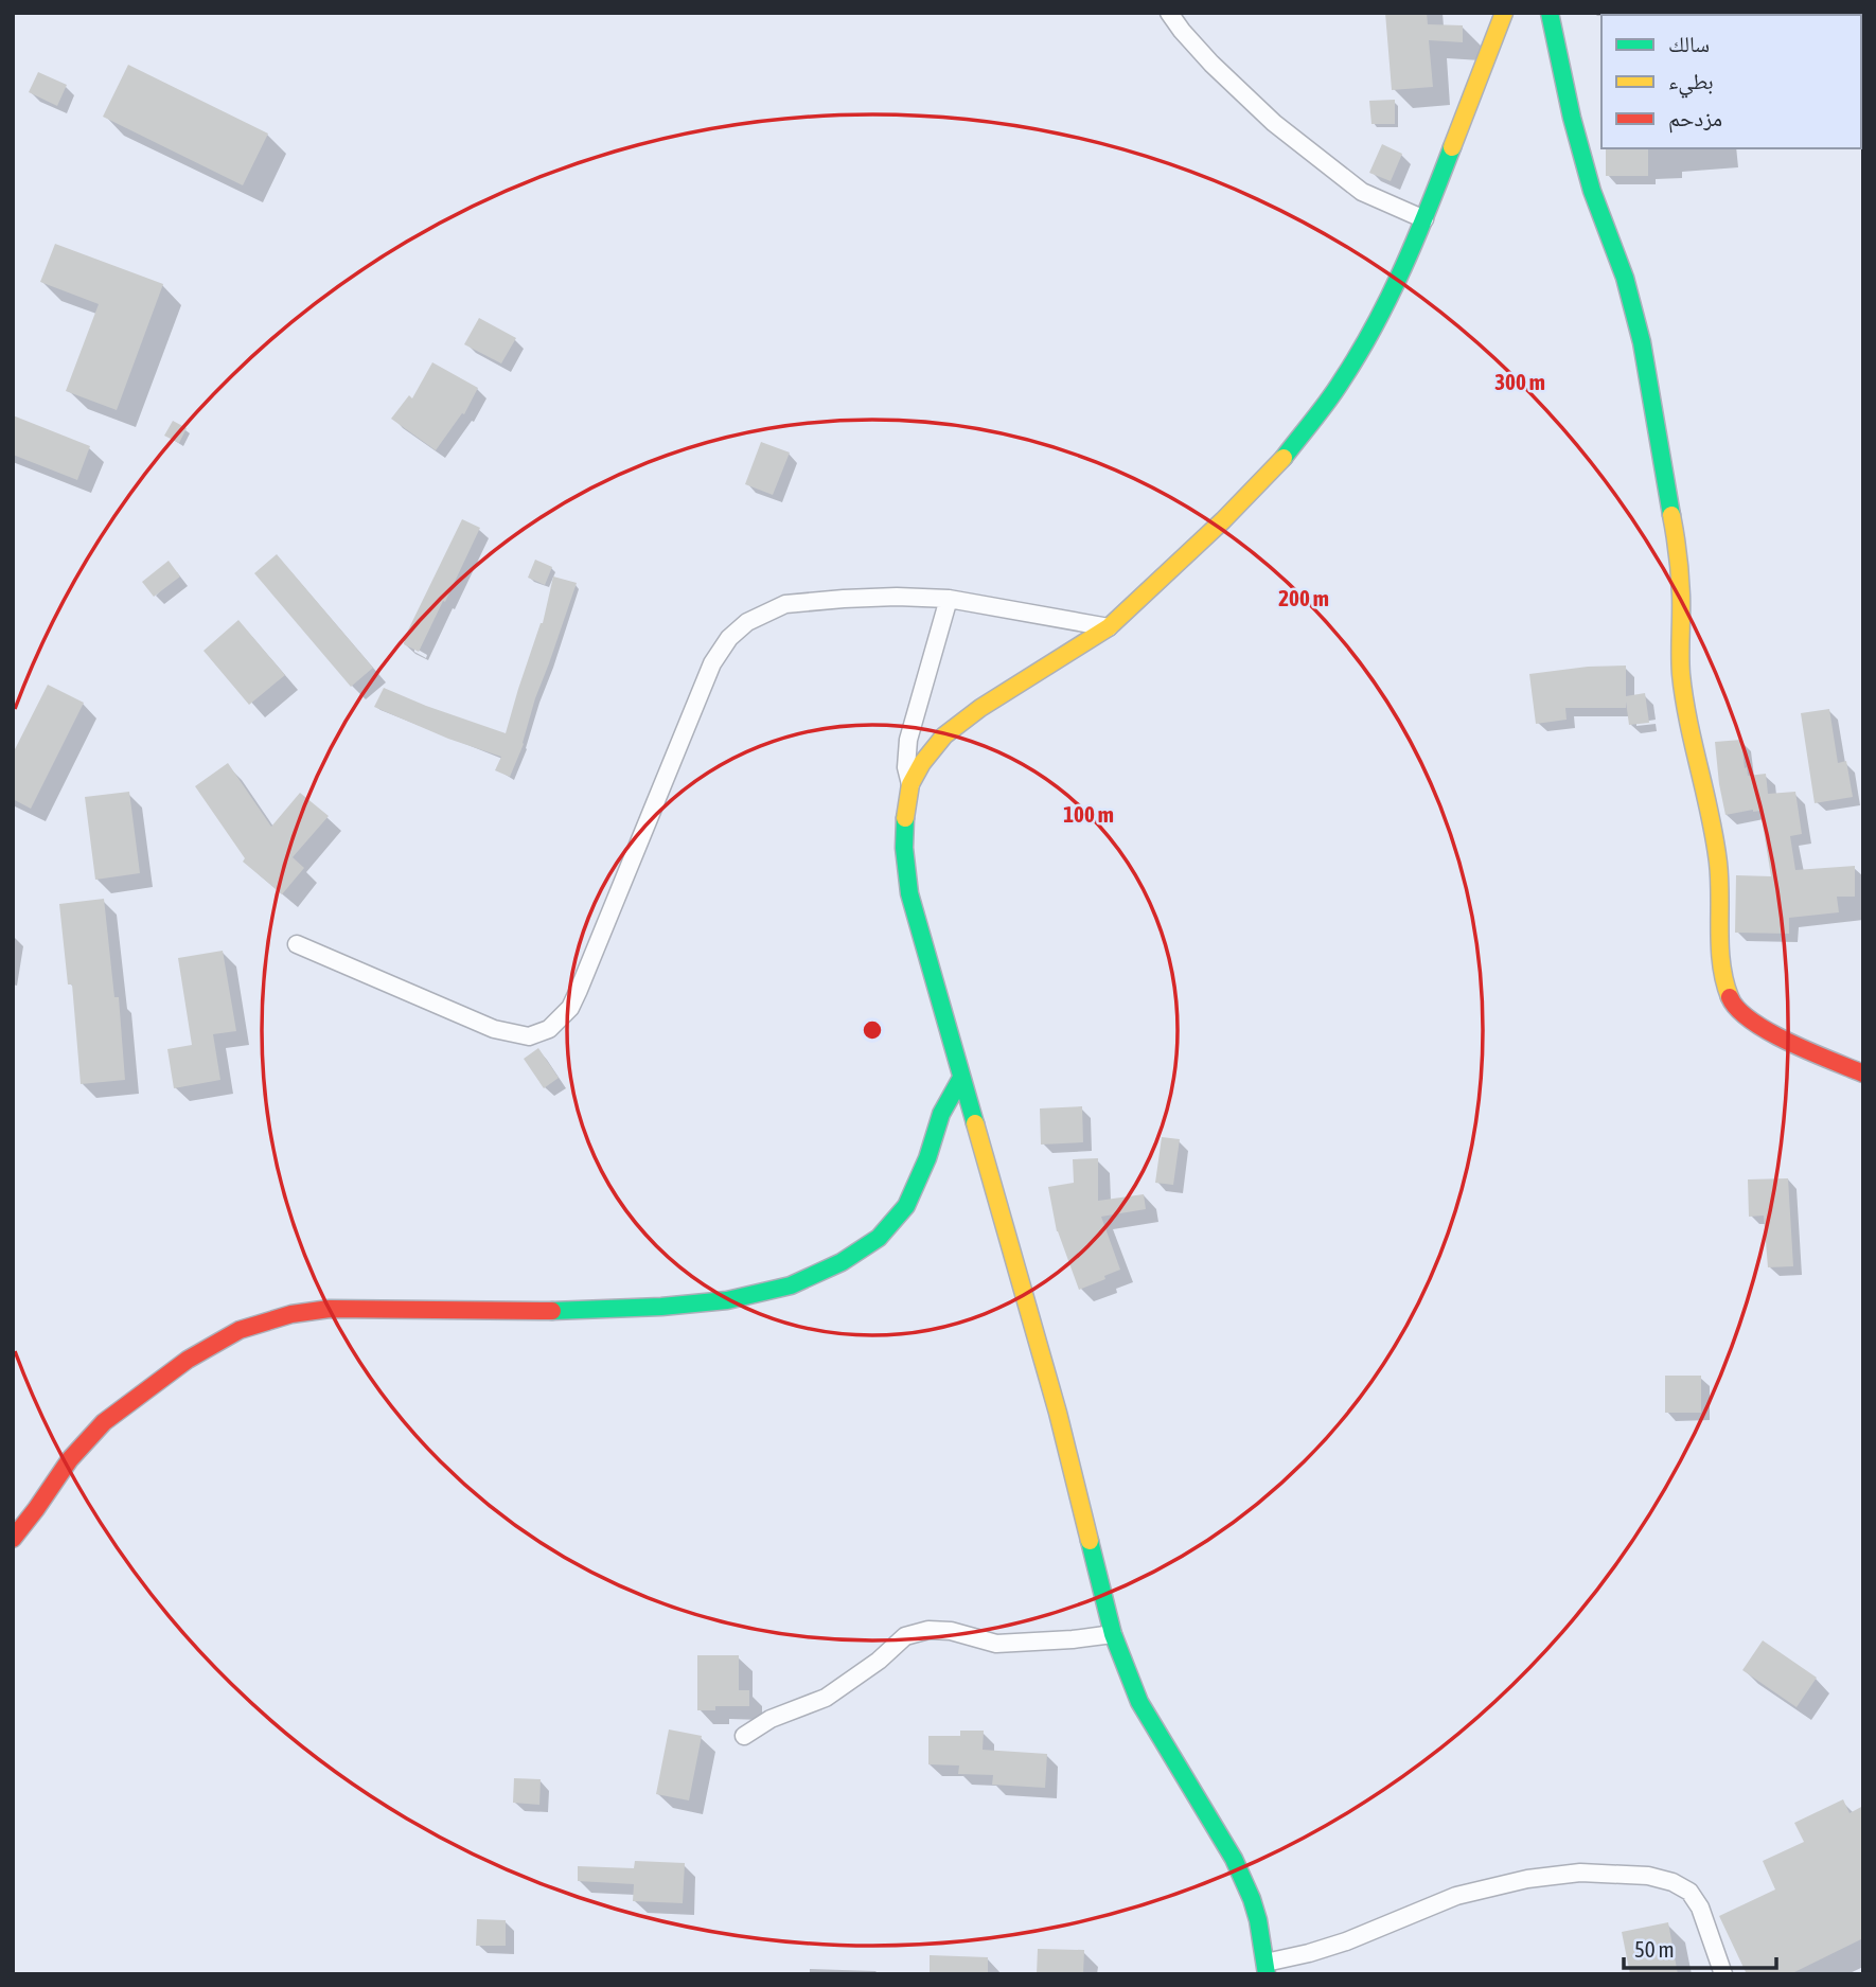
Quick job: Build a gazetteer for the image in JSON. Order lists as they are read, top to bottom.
{
  "legend": ["سالك", "بطيء", "مزدحم"],
  "scale_bar": "50 m",
  "rings": ["300 m", "200 m", "100 m"]
}
